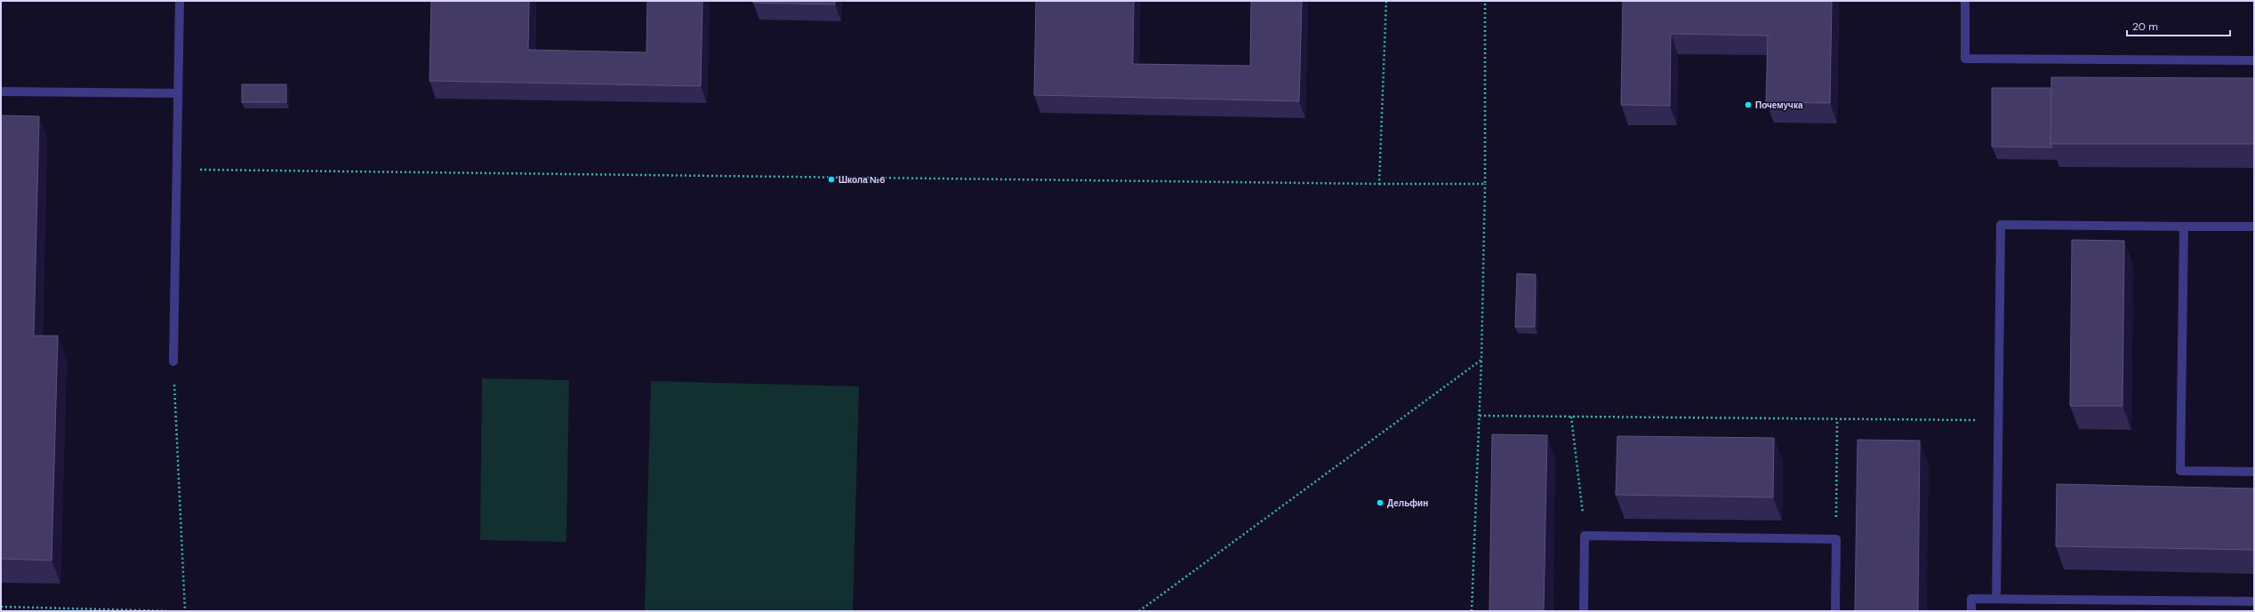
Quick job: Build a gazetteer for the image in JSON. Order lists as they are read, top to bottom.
{
  "places": ["Почемучка", "Школа №6", "Дельфин"],
  "scale_bar": "20 m"
}
